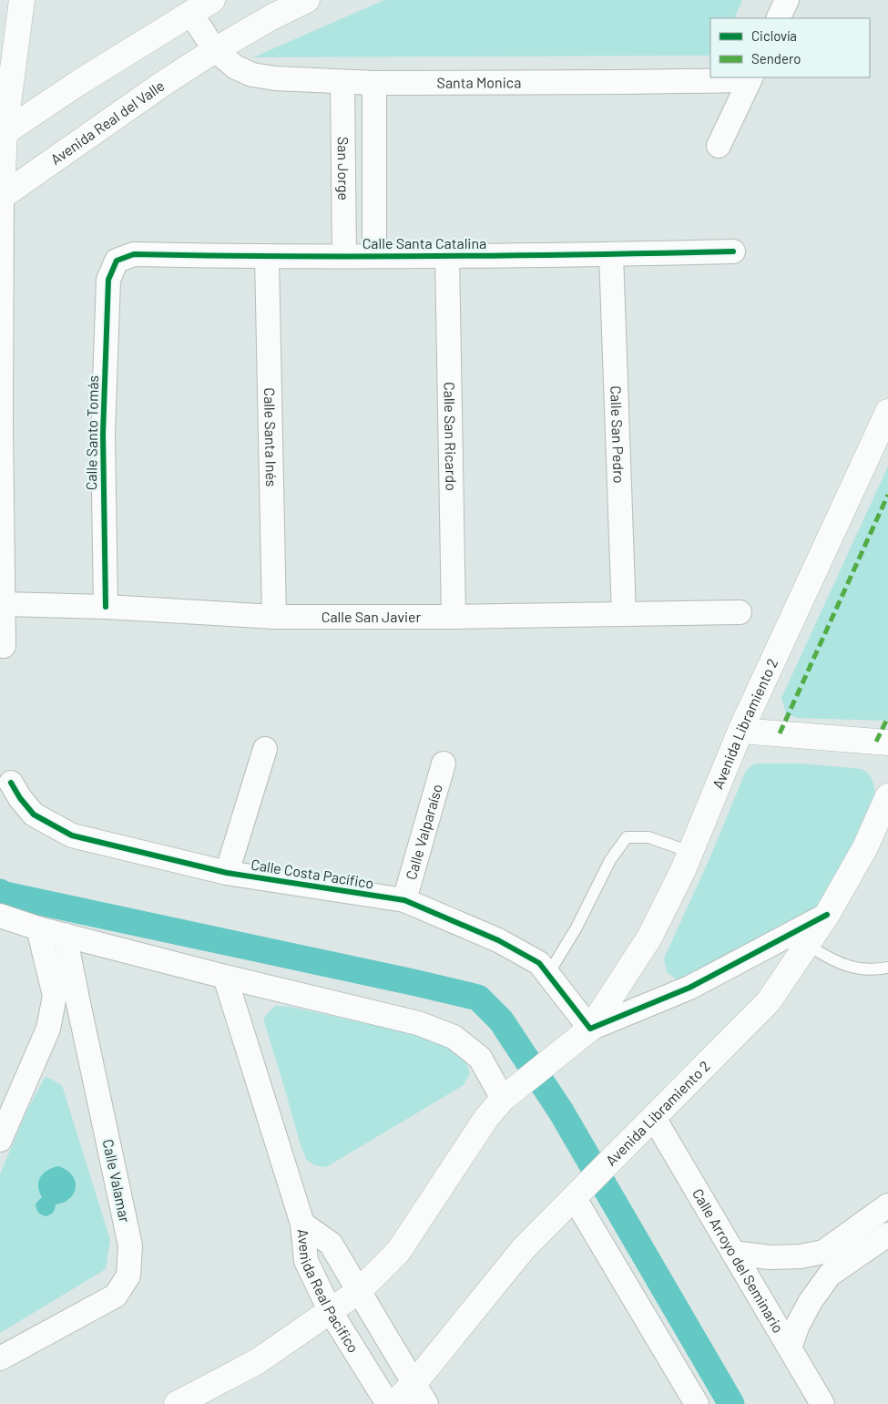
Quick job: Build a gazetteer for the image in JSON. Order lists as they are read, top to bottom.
{
  "streets": {
    "main road": ["Avenida Real del Valle", "Avenida Libramiento 2"],
    "street": [
      "Santa Monica",
      "San Jorge",
      "Calle Santa Catalina",
      "Calle Santo Tomás",
      "Calle San Pedro",
      "Calle San Ricardo",
      "Calle Santa Inés",
      "Calle San Javier",
      "Calle Valparaíso",
      "Calle Costa Pacífico",
      "Calle Valamar",
      "Calle Arroyo del Seminario",
      "Avenida Real Pacifico"
    ]
  },
  "crossings": [
    ["Santa Monica", "Avenida Real del Valle"],
    ["Santa Monica", "San Jorge"],
    ["San Jorge", "Calle Santa Catalina"],
    ["Calle Santa Catalina", "Calle Santo Tomás"],
    ["Calle Santa Catalina", "Calle San Pedro"],
    ["Calle Santa Catalina", "Calle San Ricardo"],
    ["Calle Santa Catalina", "Calle Santa Inés"],
    ["Calle Santo Tomás", "Calle San Javier"],
    ["Calle San Pedro", "Calle San Javier"],
    ["Calle San Ricardo", "Calle San Javier"],
    ["Calle Santa Inés", "Calle San Javier"],
    ["Avenida Libramiento 2", "Calle Costa Pacífico"],
    ["Avenida Libramiento 2", "Calle Arroyo del Seminario"],
    ["Avenida Libramiento 2", "Avenida Real Pacifico"],
    ["Calle Valparaíso", "Calle Costa Pacífico"]
  ],
  "legend": ["Ciclovía", "Sendero"]
}
